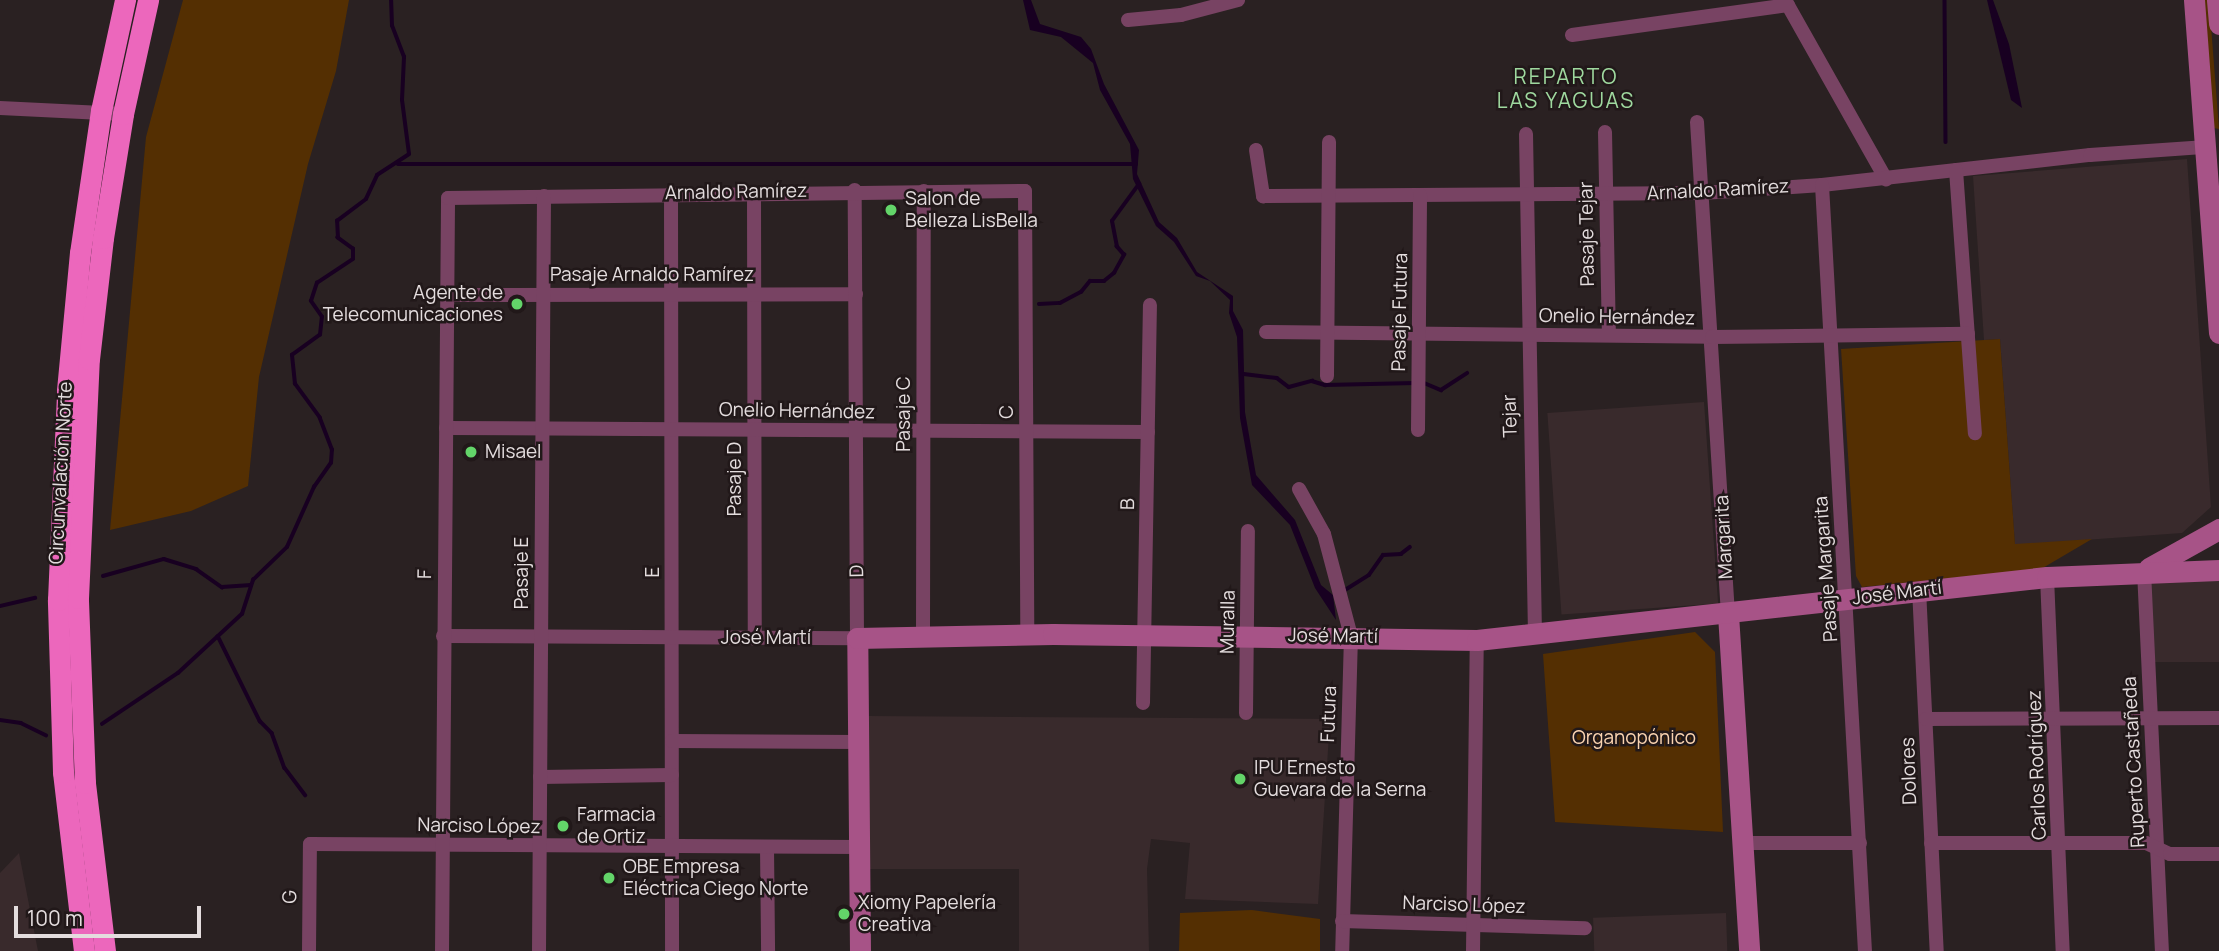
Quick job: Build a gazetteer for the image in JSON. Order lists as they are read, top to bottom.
{
  "streets": {
    "highway": ["Circunvalación Norte"],
    "main road": ["Margarita", "D", "José Martí"],
    "street": [
      "Arnaldo Ramírez",
      "Pasaje Tejar",
      "Pasaje Arnaldo Ramírez",
      "Pasaje Futura",
      "Onelio Hernández",
      "C",
      "Pasaje C",
      "Tejar",
      "Pasaje D",
      "B",
      "Pasaje Margarita",
      "E",
      "Pasaje E",
      "F",
      "Muralla",
      "Futura",
      "Ruperto Castañeda",
      "Carlos Rodríguez",
      "Dolores",
      "Narciso López",
      "G"
    ]
  },
  "crossings": [
    ["Arnaldo Ramírez", "Pasaje Tejar"],
    ["Arnaldo Ramírez", "Pasaje Futura"],
    ["Arnaldo Ramírez", "C"],
    ["Arnaldo Ramírez", "Pasaje C"],
    ["Arnaldo Ramírez", "Tejar"],
    ["Arnaldo Ramírez", "Pasaje D"],
    ["Arnaldo Ramírez", "Margarita"],
    ["Arnaldo Ramírez", "Pasaje Margarita"],
    ["Arnaldo Ramírez", "D"],
    ["Arnaldo Ramírez", "E"],
    ["Arnaldo Ramírez", "Pasaje E"],
    ["Arnaldo Ramírez", "F"],
    ["Pasaje Tejar", "Onelio Hernández"],
    ["Pasaje Arnaldo Ramírez", "Pasaje D"],
    ["Pasaje Arnaldo Ramírez", "D"],
    ["Pasaje Arnaldo Ramírez", "E"],
    ["Pasaje Arnaldo Ramírez", "Pasaje E"],
    ["Pasaje Arnaldo Ramírez", "F"],
    ["Pasaje Futura", "Onelio Hernández"],
    ["Onelio Hernández", "C"],
    ["Onelio Hernández", "Pasaje C"],
    ["Onelio Hernández", "Tejar"],
    ["Onelio Hernández", "Pasaje D"],
    ["Onelio Hernández", "B"],
    ["Onelio Hernández", "Margarita"],
    ["Onelio Hernández", "Pasaje Margarita"],
    ["Onelio Hernández", "D"],
    ["Onelio Hernández", "E"],
    ["Onelio Hernández", "Pasaje E"],
    ["Onelio Hernández", "F"],
    ["C", "José Martí"],
    ["Pasaje C", "José Martí"],
    ["Tejar", "José Martí"],
    ["Pasaje D", "José Martí"],
    ["B", "José Martí"],
    ["Margarita", "José Martí"],
    ["Pasaje Margarita", "José Martí"],
    ["D", "José Martí"],
    ["D", "Narciso López"],
    ["E", "José Martí"],
    ["E", "Narciso López"],
    ["Pasaje E", "José Martí"],
    ["Pasaje E", "Narciso López"],
    ["F", "José Martí"],
    ["F", "Narciso López"],
    ["José Martí", "Muralla"],
    ["José Martí", "Futura"],
    ["José Martí", "Ruperto Castañeda"],
    ["José Martí", "Carlos Rodríguez"],
    ["José Martí", "Dolores"],
    ["Futura", "Narciso López"],
    ["Narciso López", "G"]
  ],
  "districts": ["REPARTO LAS YAGUAS"],
  "parks": ["Organopónico"],
  "places": [
    "Salon de Belleza LisBella",
    "Agente de Telecomunicaciones",
    "Misael",
    "IPU Ernesto Guevara de la Serna",
    "Farmacia de Ortiz",
    "OBE Empresa Eléctrica Ciego Norte",
    "Xiomy Papelería Creativa"
  ],
  "scale_bar": "100 m"
}
